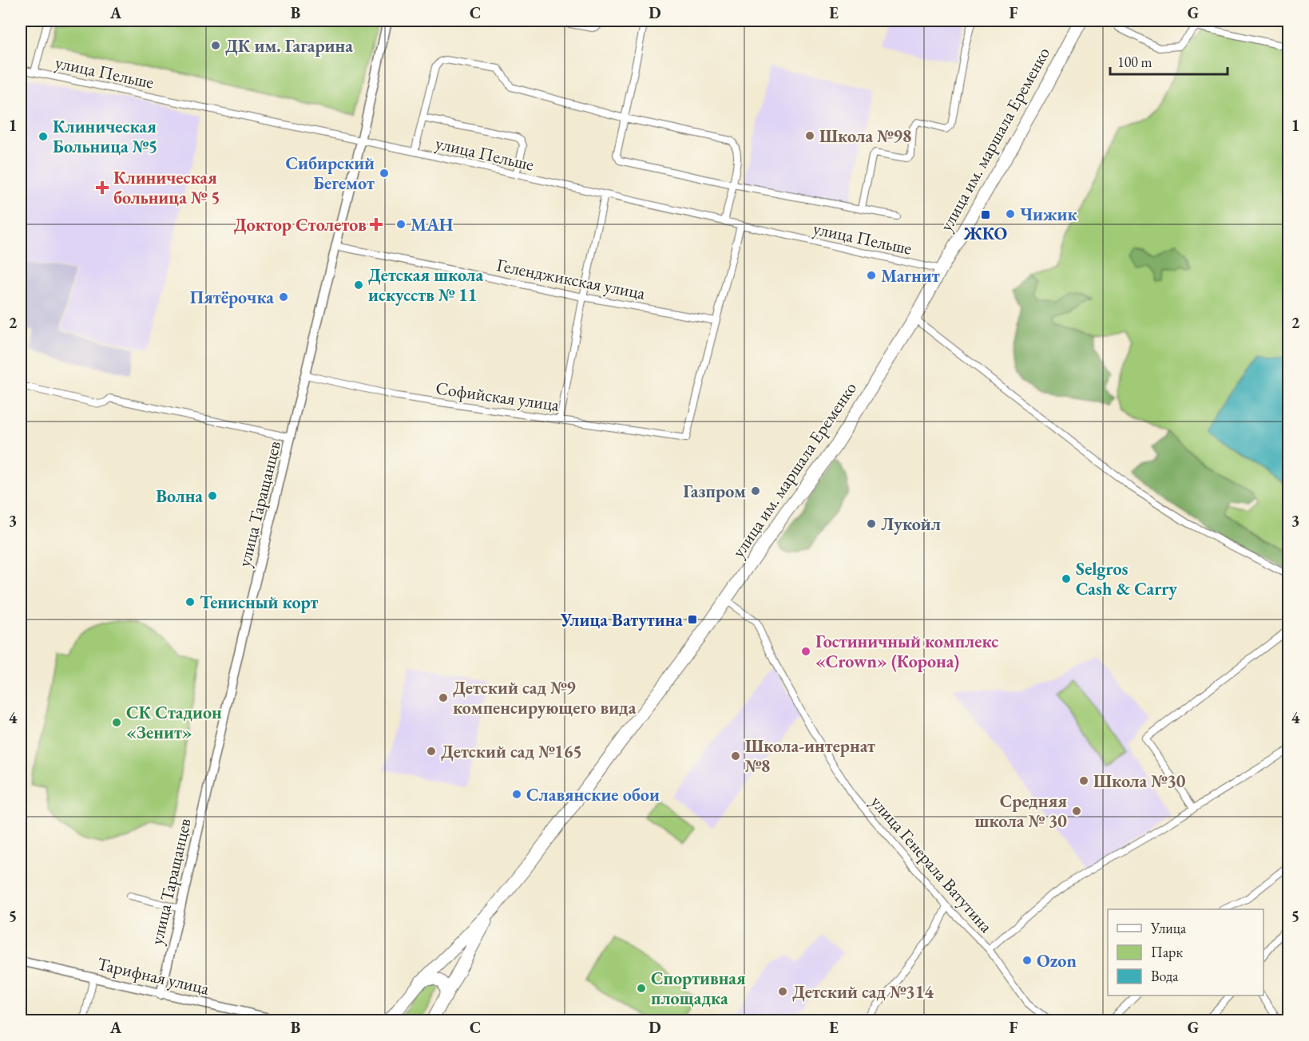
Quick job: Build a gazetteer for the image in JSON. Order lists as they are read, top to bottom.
{
  "streets": {
    "highway": ["улица им. маршала Еременко"],
    "street": [
      "улица Пельше",
      "Геленджикская улица",
      "Софийская улица",
      "улица Таращанцев",
      "улица Генерала Ватутина",
      "Тарифная улица"
    ]
  },
  "crossings": [
    ["улица Пельше", "улица им. маршала Еременко"],
    ["улица Пельше", "улица Таращанцев"],
    ["улица им. маршала Еременко", "улица Генерала Ватутина"],
    ["Геленджикская улица", "Софийская улица"],
    ["Геленджикская улица", "улица Таращанцев"],
    ["Софийская улица", "улица Таращанцев"],
    ["улица Таращанцев", "Тарифная улица"]
  ],
  "places": {
    "other": [
      "ДК им. Гагарина",
      "Школа №98",
      "Клиническая Больница №5",
      "Сибирский Бегемот",
      "Чижик",
      "МАН",
      "Магнит",
      "Детская школа искусств № 11",
      "Пятёрочка",
      "Газпром",
      "Волна",
      "Лукойл",
      "Selgros Cash & Carry",
      "Тенисный корт",
      "Гостиничный комплекс «Crown» (Корона)",
      "Детский сад №9 компенсирующего вида",
      "СК Стадион «Зенит»",
      "Детский сад №165",
      "Школа-интернат №8",
      "Школа №30",
      "Славянские обои",
      "Средняя школа № 30",
      "Ozon",
      "Спортивная площадка",
      "Детский сад №314"
    ],
    "health": ["Клиническая больница № 5", "Доктор Столетов"],
    "transit": ["ЖКО", "Улица Ватутина"]
  },
  "legend": ["Улица", "Парк", "Вода"],
  "scale_bar": "100 m",
  "grid": {
    "columns": [
      "A",
      "B",
      "C",
      "D",
      "E",
      "F",
      "G"
    ],
    "rows": [
      "1",
      "2",
      "3",
      "4",
      "5"
    ]
  }
}
